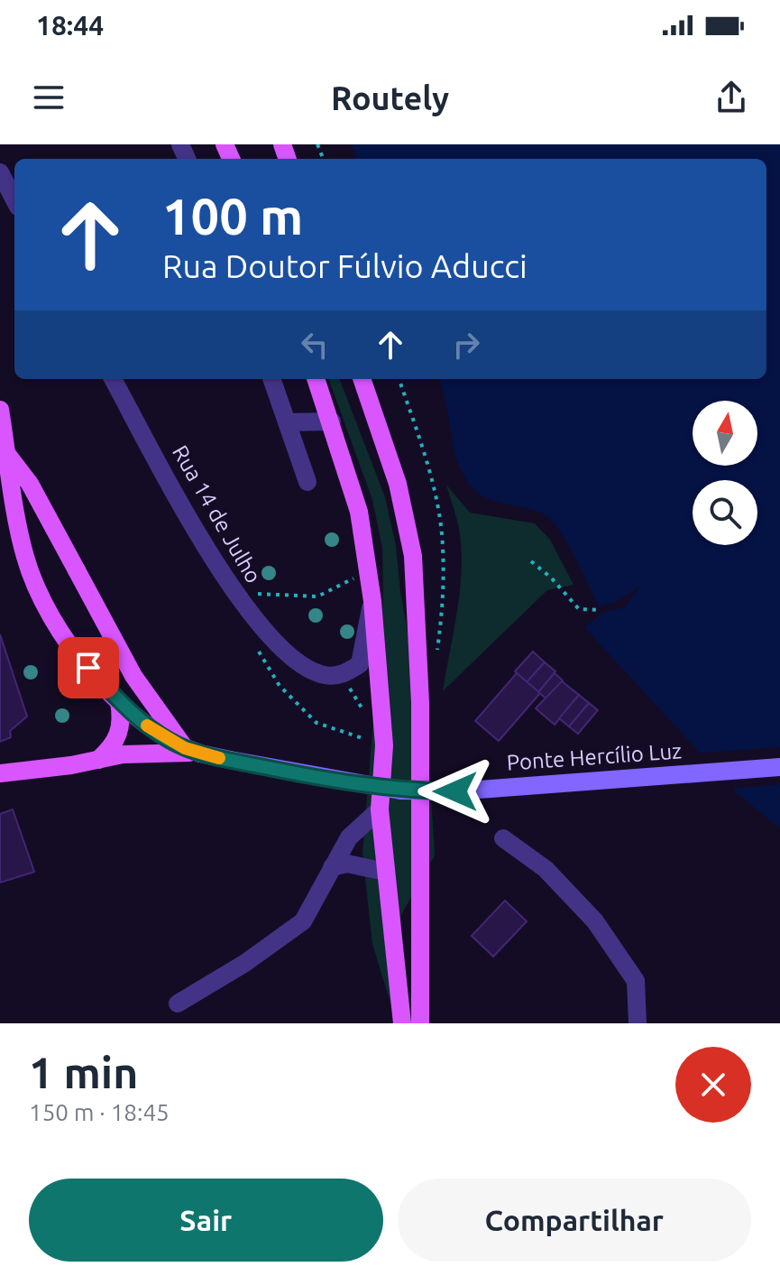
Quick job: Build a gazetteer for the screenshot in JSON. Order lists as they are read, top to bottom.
{
  "streets": {
    "main road": ["Ponte Hercílio Luz"],
    "street": ["Rua 14 de Julho"]
  },
  "north": "top",
  "page": {
    "status": "18:44",
    "header": "Routely",
    "turn": ["100 m", "Rua Doutor Fúlvio Aducci"],
    "heading": ["1 min", "150 m · 18:45"],
    "buttons": ["Sair", "Compartilhar"]
  }
}
